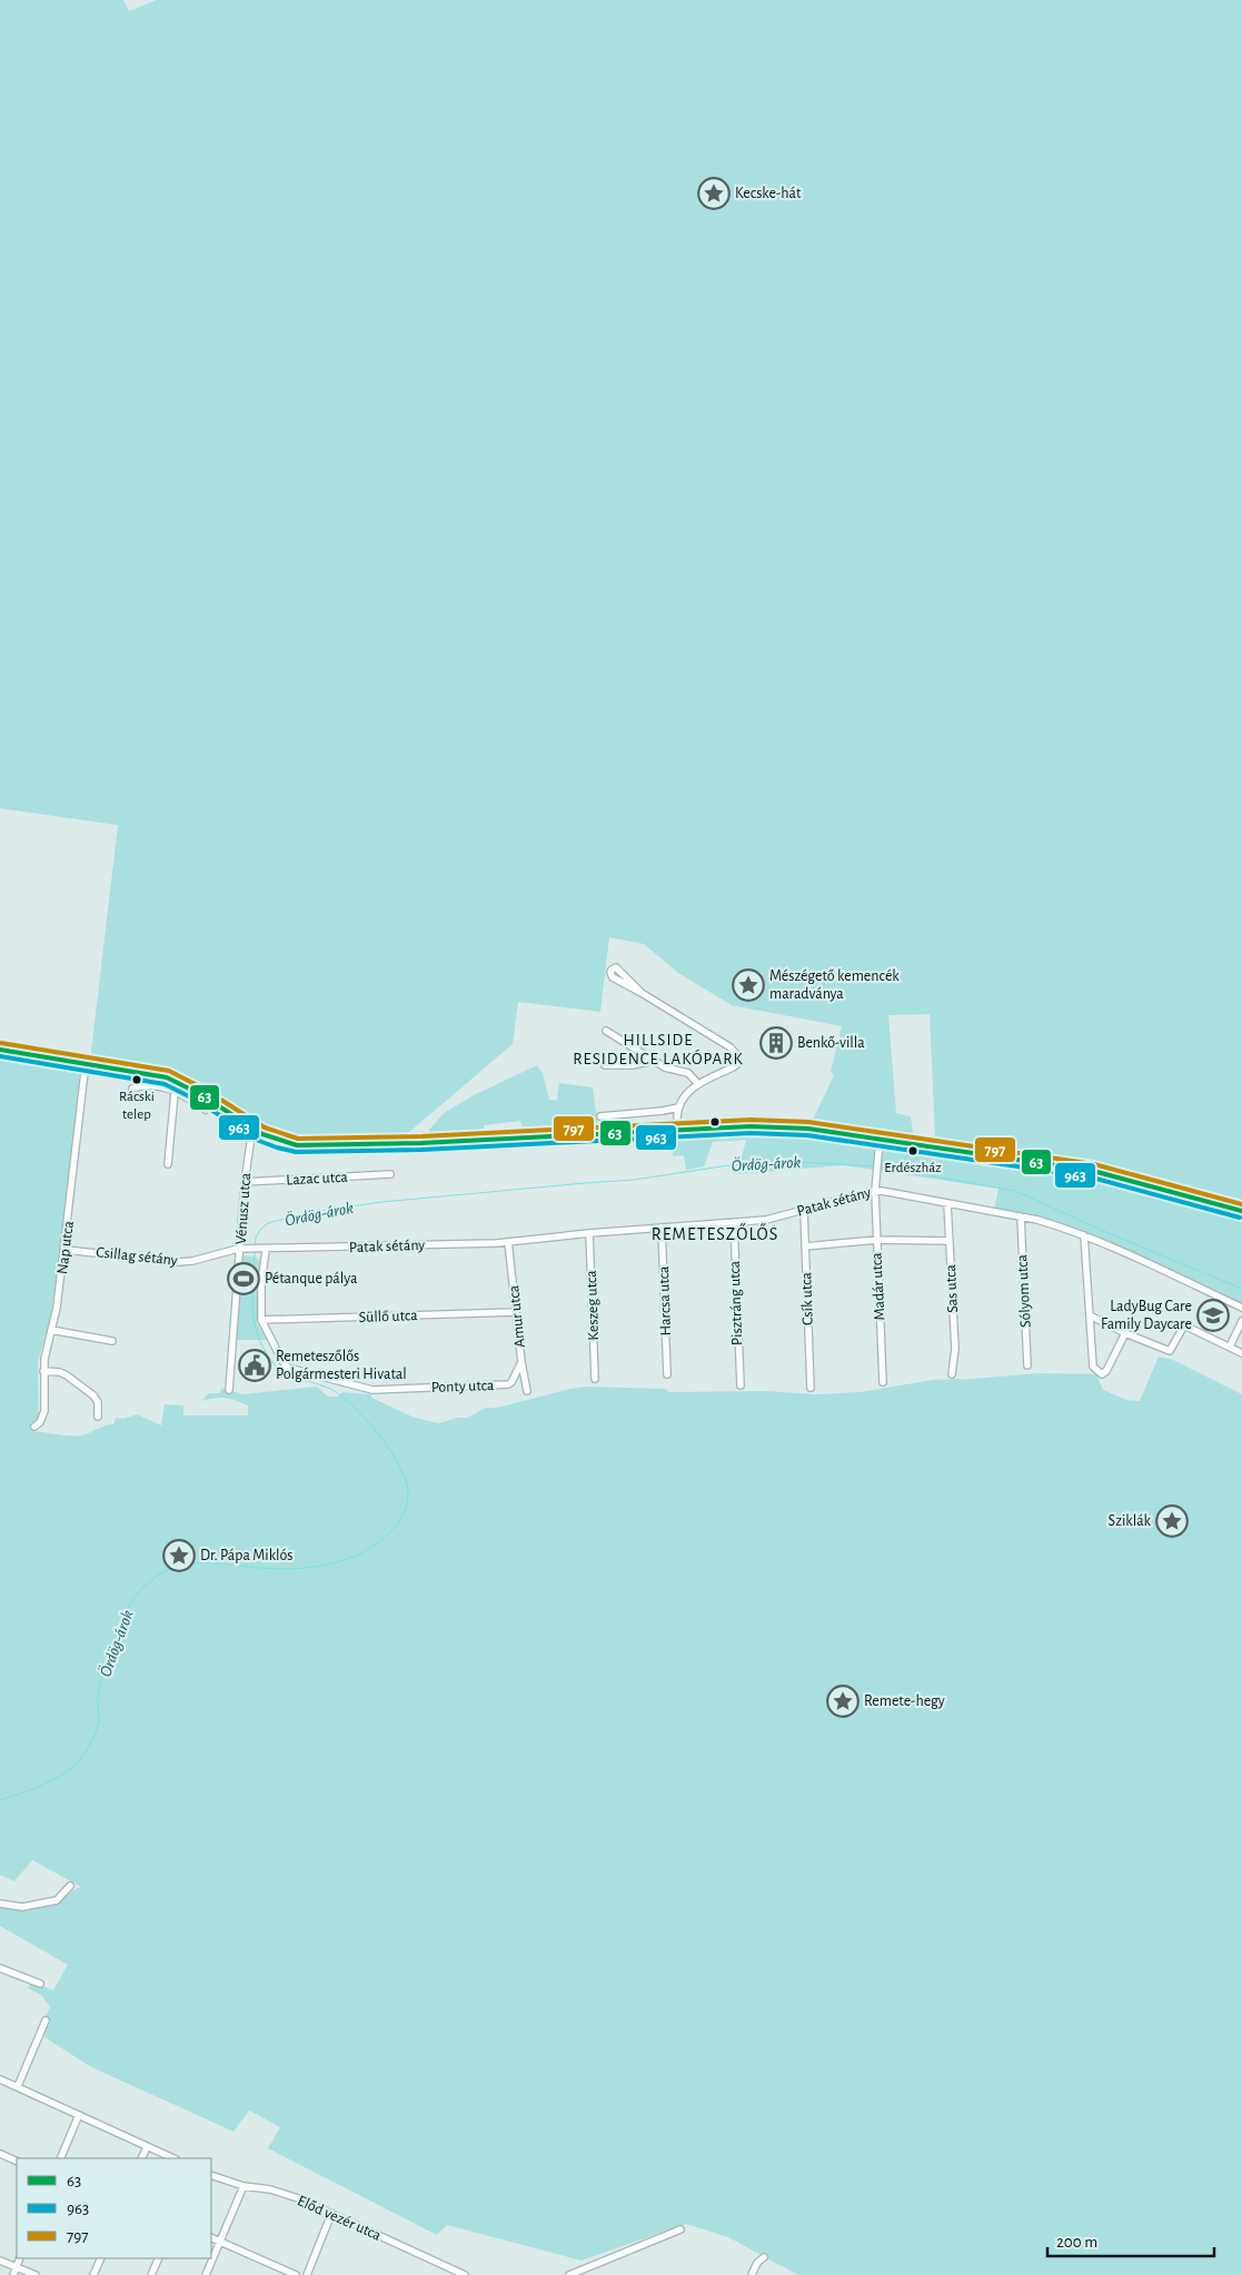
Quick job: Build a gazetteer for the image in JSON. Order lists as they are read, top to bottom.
{
  "streets": {
    "street": [
      "Lazac utca",
      "Patak sétány",
      "Vénusz utca",
      "Nap utca",
      "Csillag sétány",
      "Madár utca",
      "Sas utca",
      "Sólyom utca",
      "Csík utca",
      "Harcsa utca",
      "Pisztráng utca",
      "Keszeg utca",
      "Süllő utca",
      "Amur utca",
      "Ponty utca",
      "Előd vezér utca"
    ]
  },
  "crossings": [
    ["Lazac utca", "Vénusz utca"],
    ["Patak sétány", "Vénusz utca"],
    ["Patak sétány", "Csillag sétány"],
    ["Patak sétány", "Madár utca"],
    ["Patak sétány", "Sas utca"],
    ["Patak sétány", "Sólyom utca"],
    ["Patak sétány", "Csík utca"],
    ["Patak sétány", "Harcsa utca"],
    ["Patak sétány", "Pisztráng utca"],
    ["Patak sétány", "Keszeg utca"],
    ["Patak sétány", "Amur utca"],
    ["Vénusz utca", "Csillag sétány"],
    ["Nap utca", "Csillag sétány"],
    ["Süllő utca", "Amur utca"],
    ["Süllő utca", "Ponty utca"],
    ["Amur utca", "Ponty utca"]
  ],
  "districts": ["HILLSIDE RESIDENCE LAKÓPARK", "REMETESZŐLŐS"],
  "water": ["Ördög-árok"],
  "places": {
    "place": [
      "Kecske-hát",
      "Mészégető kemencék maradványa",
      "Sziklák",
      "Dr. Pápa Miklós",
      "Remete-hegy"
    ],
    "building": ["Benkő-villa"],
    "other": ["Rácski telep", "Erdészház"],
    "sports": ["Pétanque pálya"],
    "school or university": ["LadyBug Care Family Daycare"],
    "public building": ["Remeteszőlős Polgármesteri Hivatal"]
  },
  "lines": ["transit line 797", "transit line 63", "transit line 963"],
  "legend": ["63", "963", "797"],
  "scale_bar": "200 m"
}
